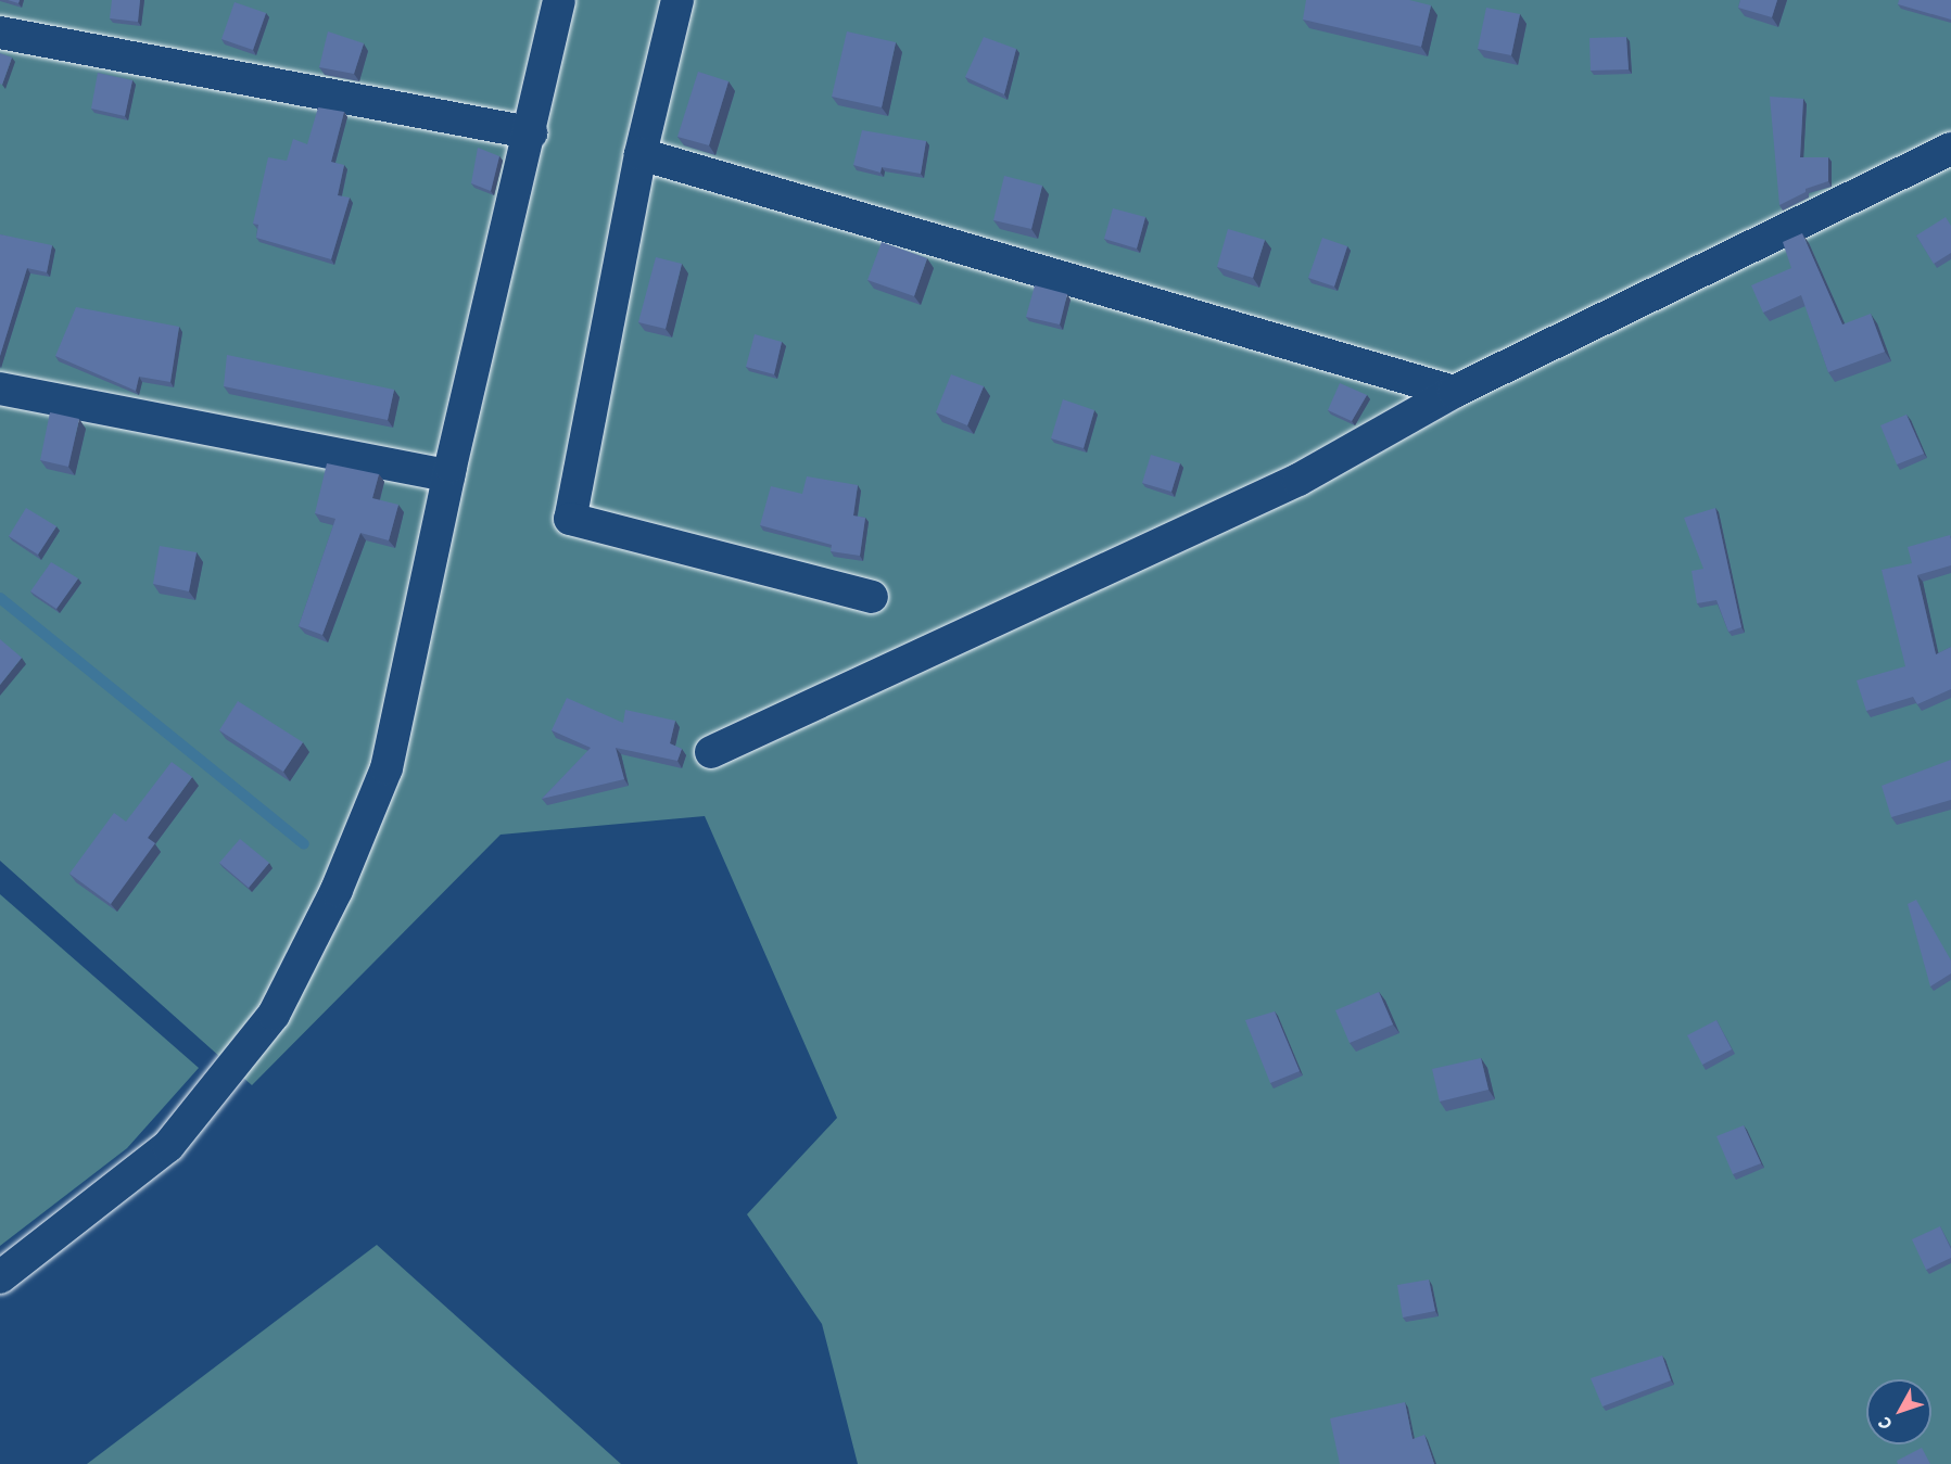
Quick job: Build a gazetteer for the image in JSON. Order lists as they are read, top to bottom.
{
  "north": "bottom left"
}
